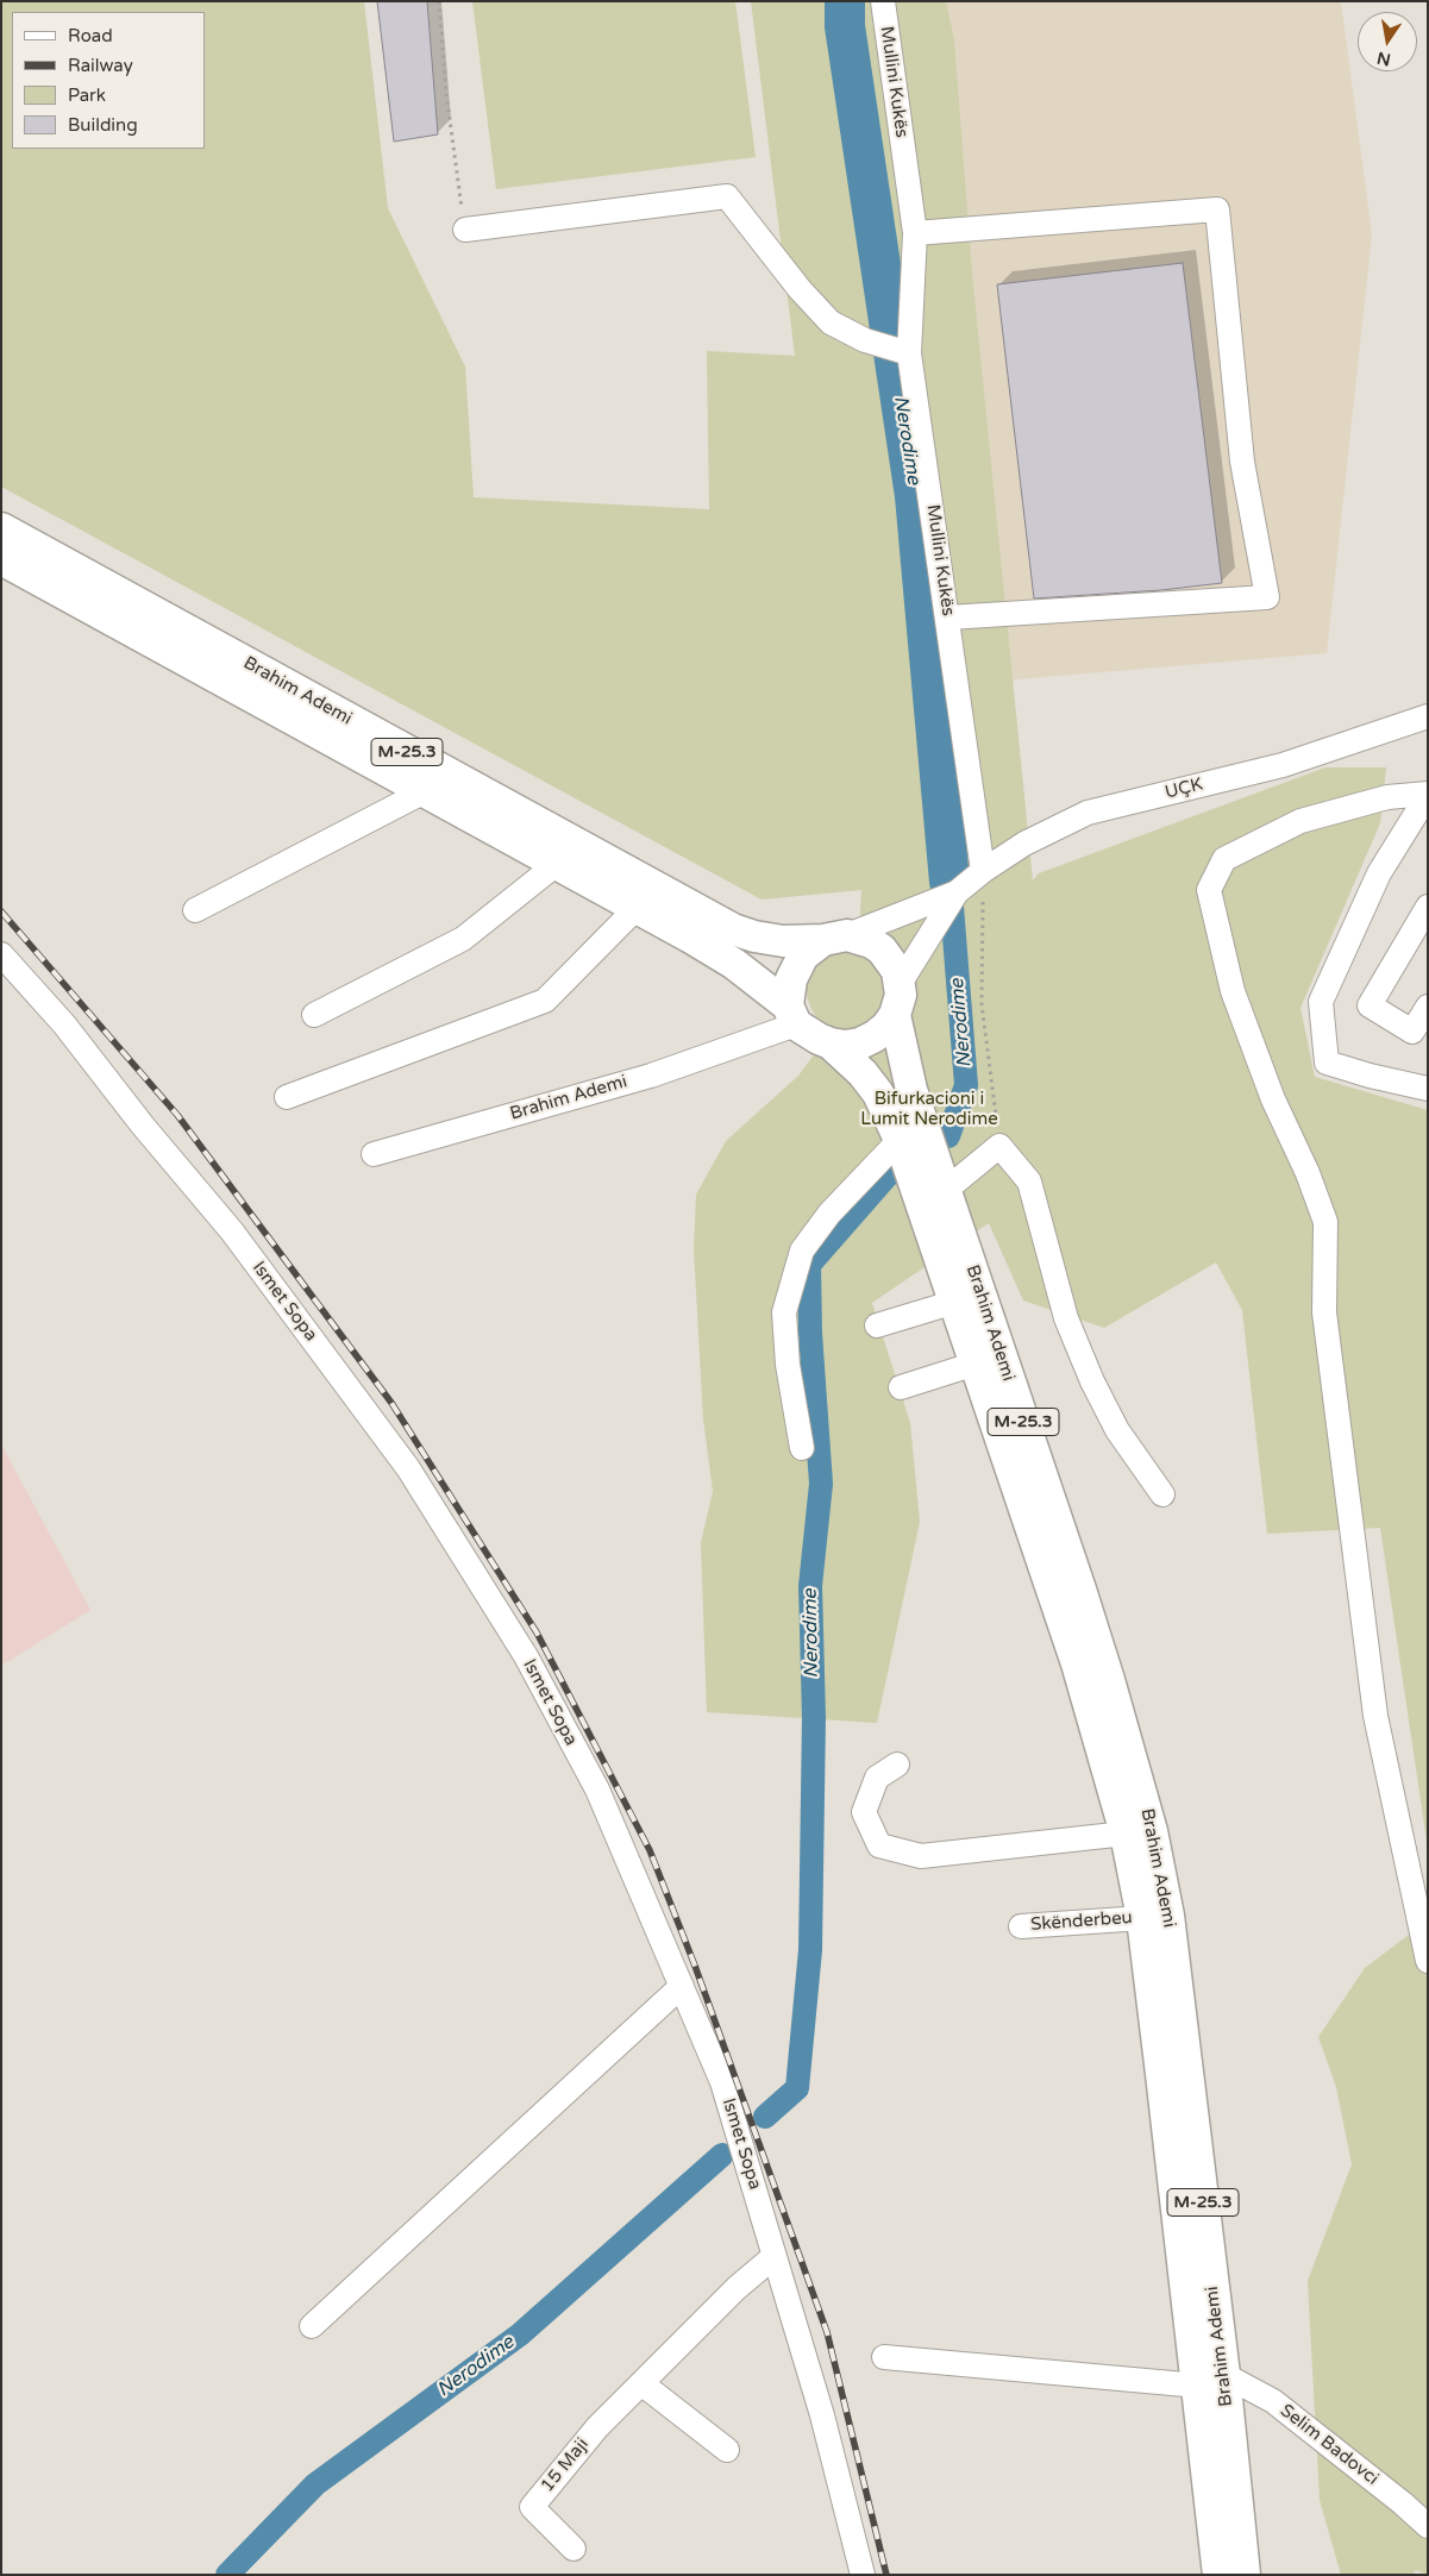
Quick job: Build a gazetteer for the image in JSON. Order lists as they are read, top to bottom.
{
  "streets": {
    "main road": ["Brahim Ademi", "M-25.3"],
    "street": [
      "Mullini Kukës",
      "UÇK",
      "Ismet Sopa",
      "Skënderbeu",
      "Selim Badovci",
      "15 Maji"
    ]
  },
  "crossings": [
    ["Mullini Kukës", "UÇK"],
    ["Brahim Ademi", "UÇK"],
    ["Brahim Ademi", "Skënderbeu"],
    ["Brahim Ademi", "Selim Badovci"],
    ["Ismet Sopa", "15 Maji"]
  ],
  "water": ["Nerodime"],
  "parks": ["Bifurkacioni i Lumit Nerodime"],
  "legend": [
    "Road",
    "Railway",
    "Park",
    "Building"
  ],
  "north": "bottom"
}
